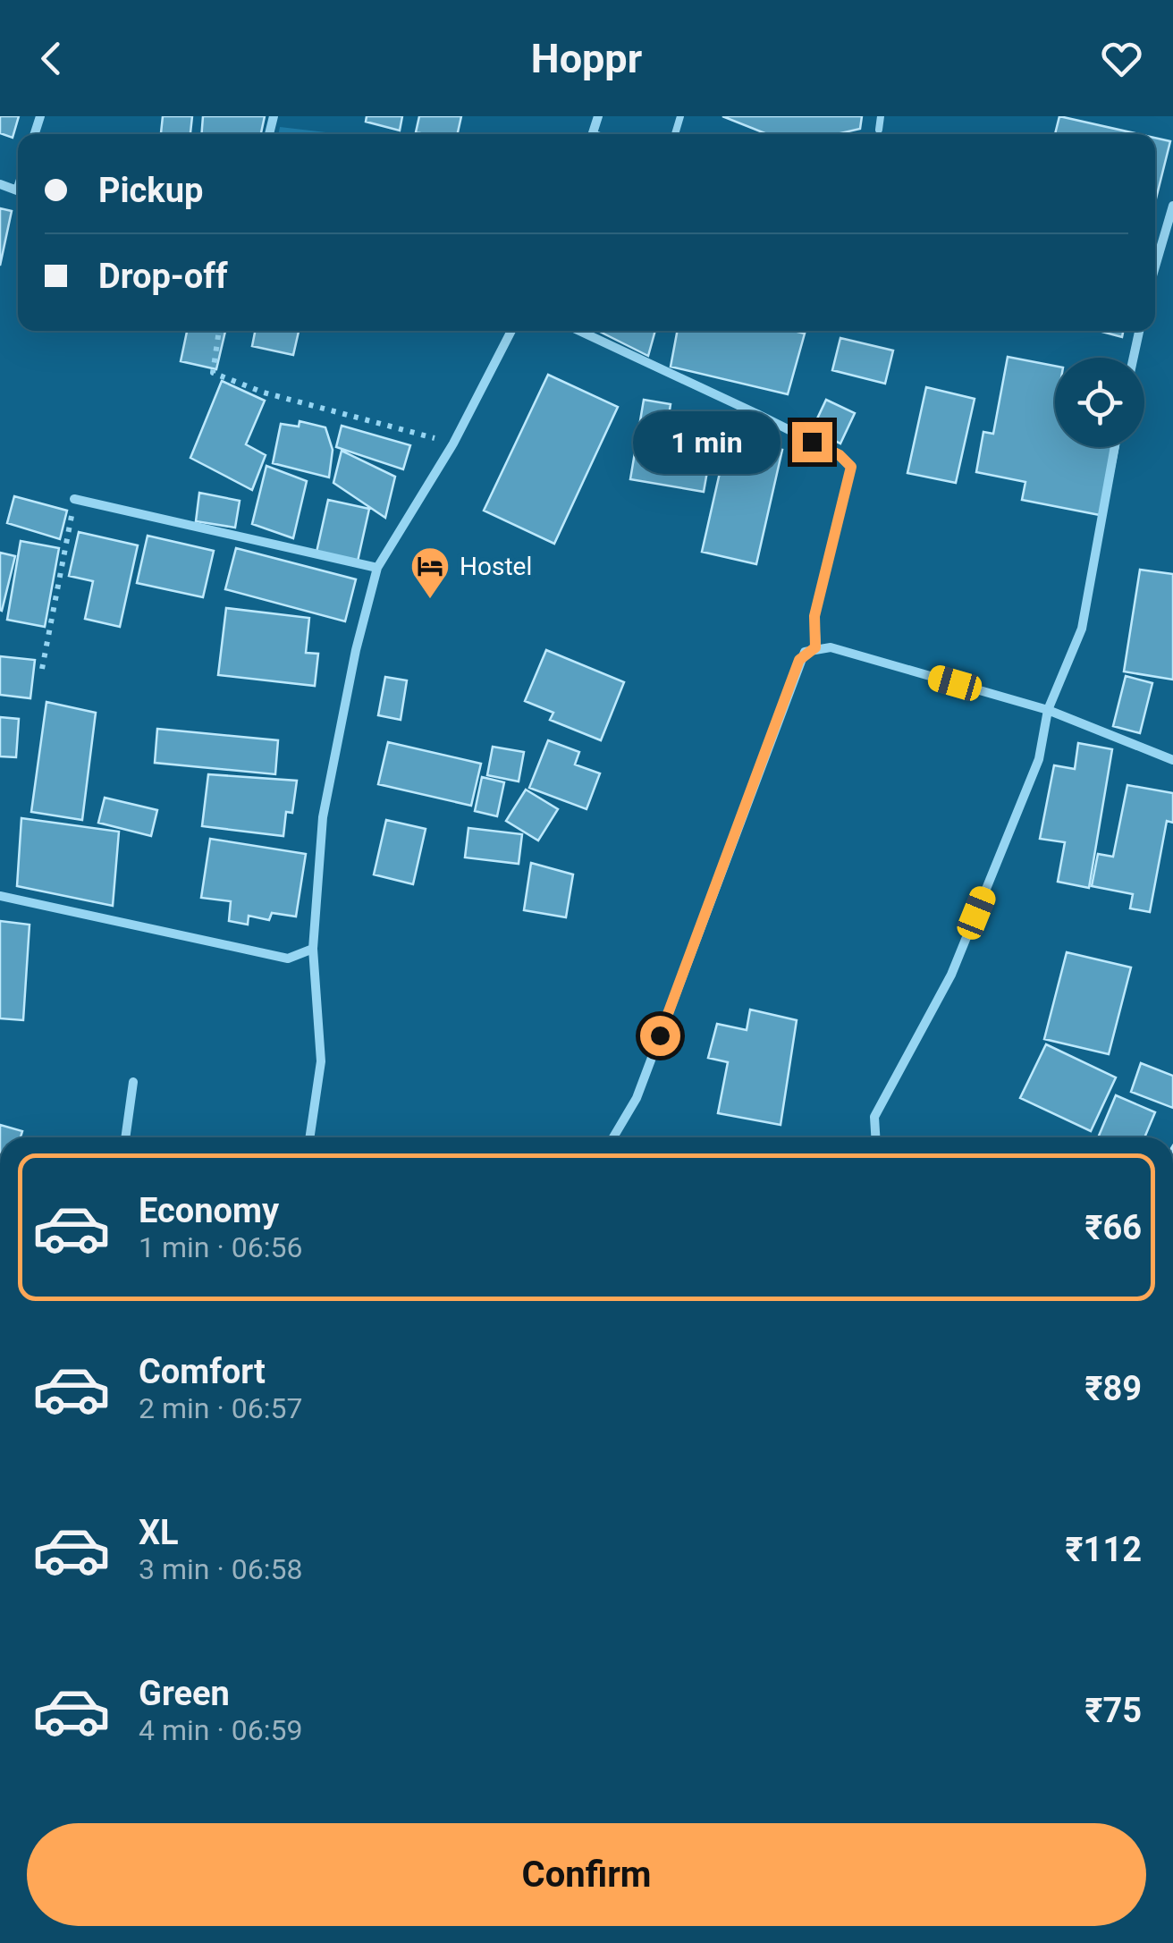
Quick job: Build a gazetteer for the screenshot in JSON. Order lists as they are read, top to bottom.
{
  "places": {
    "hotel": ["Hostel"]
  },
  "page": {
    "header": "Hoppr",
    "banner": ["Pickup", "Drop-off"],
    "bubble": "1 min",
    "list": [
      {
        "name": "Economy",
        "note": "1 min · 06:56",
        "value": "₹66"
      },
      {
        "name": "Comfort",
        "note": "2 min · 06:57",
        "value": "₹89"
      },
      {
        "name": "XL",
        "note": "3 min · 06:58",
        "value": "₹112"
      },
      {
        "name": "Green",
        "note": "4 min · 06:59",
        "value": "₹75"
      }
    ],
    "buttons": "Confirm"
  }
}
